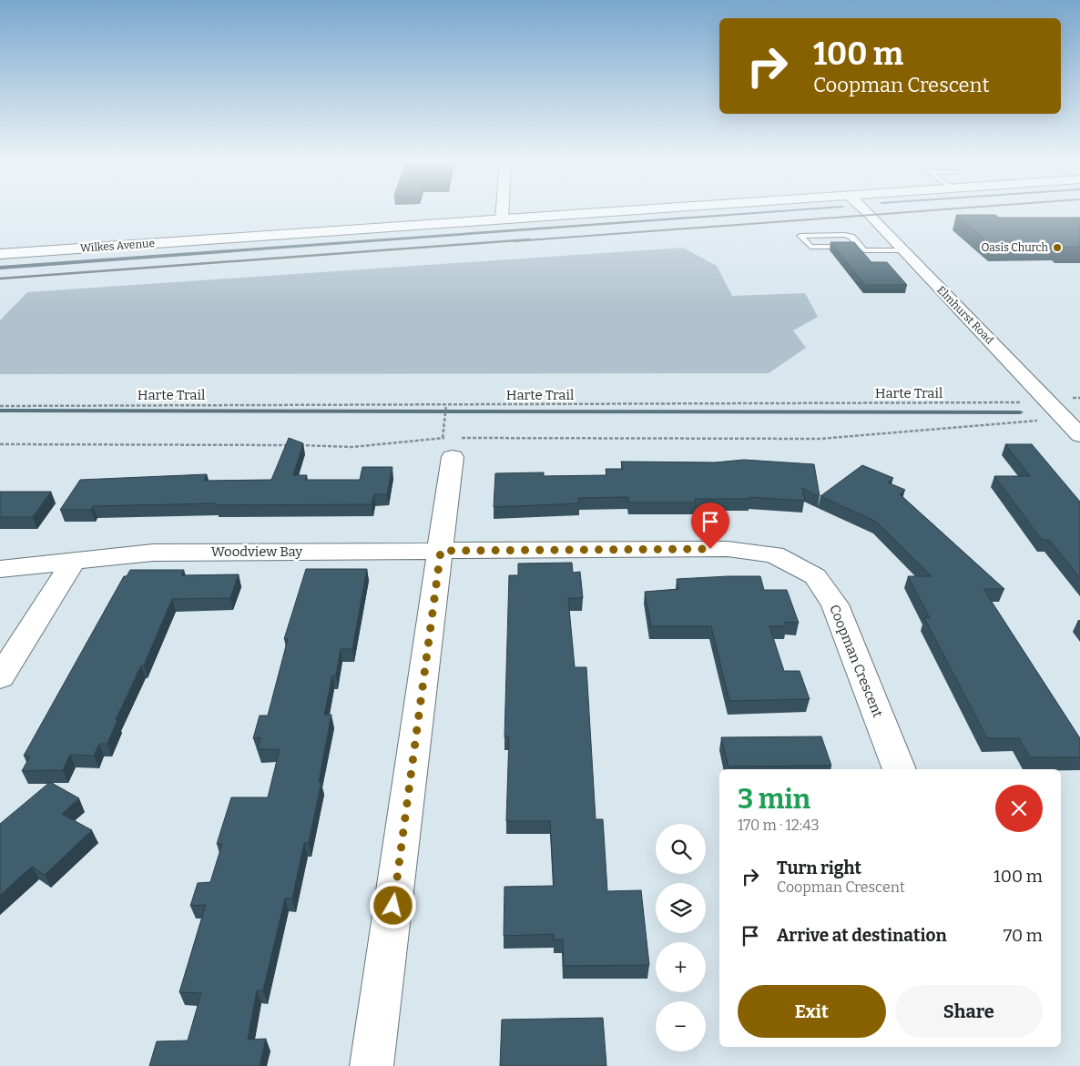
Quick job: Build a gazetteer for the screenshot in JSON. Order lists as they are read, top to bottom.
{
  "streets": {
    "street": [
      "Wilkes Avenue",
      "Elmhurst Road",
      "Woodview Bay",
      "Coopman Crescent"
    ],
    "path": ["Harte Trail"]
  },
  "crossings": [
    ["Elmhurst Road", "Harte Trail"],
    ["Woodview Bay", "Coopman Crescent"]
  ],
  "places": ["Oasis Church"],
  "page": {
    "turn": ["100 m", "Coopman Crescent"],
    "heading": ["3 min", "170 m · 12:43"],
    "map_buttons": ["+", "−"],
    "list": [
      {
        "name": "Turn right",
        "note": "Coopman Crescent",
        "value": "100 m"
      },
      {
        "name": "Arrive at destination",
        "value": "70 m"
      }
    ],
    "buttons": ["Exit", "Share"]
  }
}
